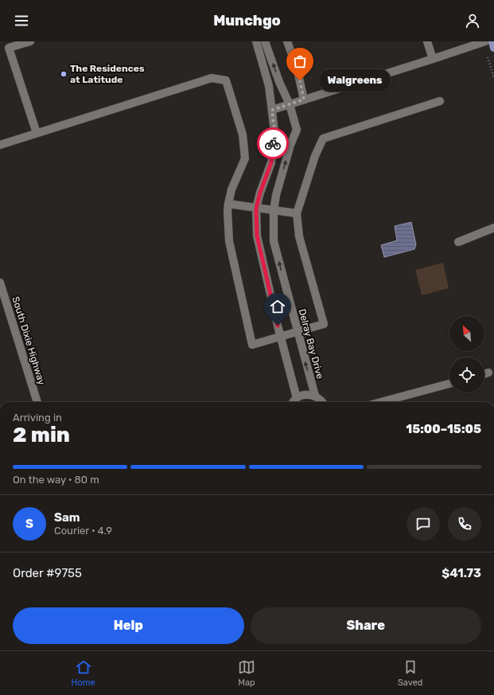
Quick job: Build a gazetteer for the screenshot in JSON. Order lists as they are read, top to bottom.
{
  "streets": {
    "street": ["South Dixie Highway", "Delray Bay Drive"]
  },
  "places": ["The Residences at Latitude", "Walgreens"],
  "north": "top left",
  "page": {
    "header": "Munchgo",
    "bubble": "Walgreens",
    "heading": ["2 min", "Arriving in", "15:00–15:05"],
    "panel": [
      "Sam",
      "Courier · 4.9",
      "Order #9755",
      "$41.73"
    ],
    "bar": "On the way · 80 m",
    "round": "S",
    "buttons": ["Help", "Share"],
    "tabs": ["Home", "Map", "Saved"]
  }
}
